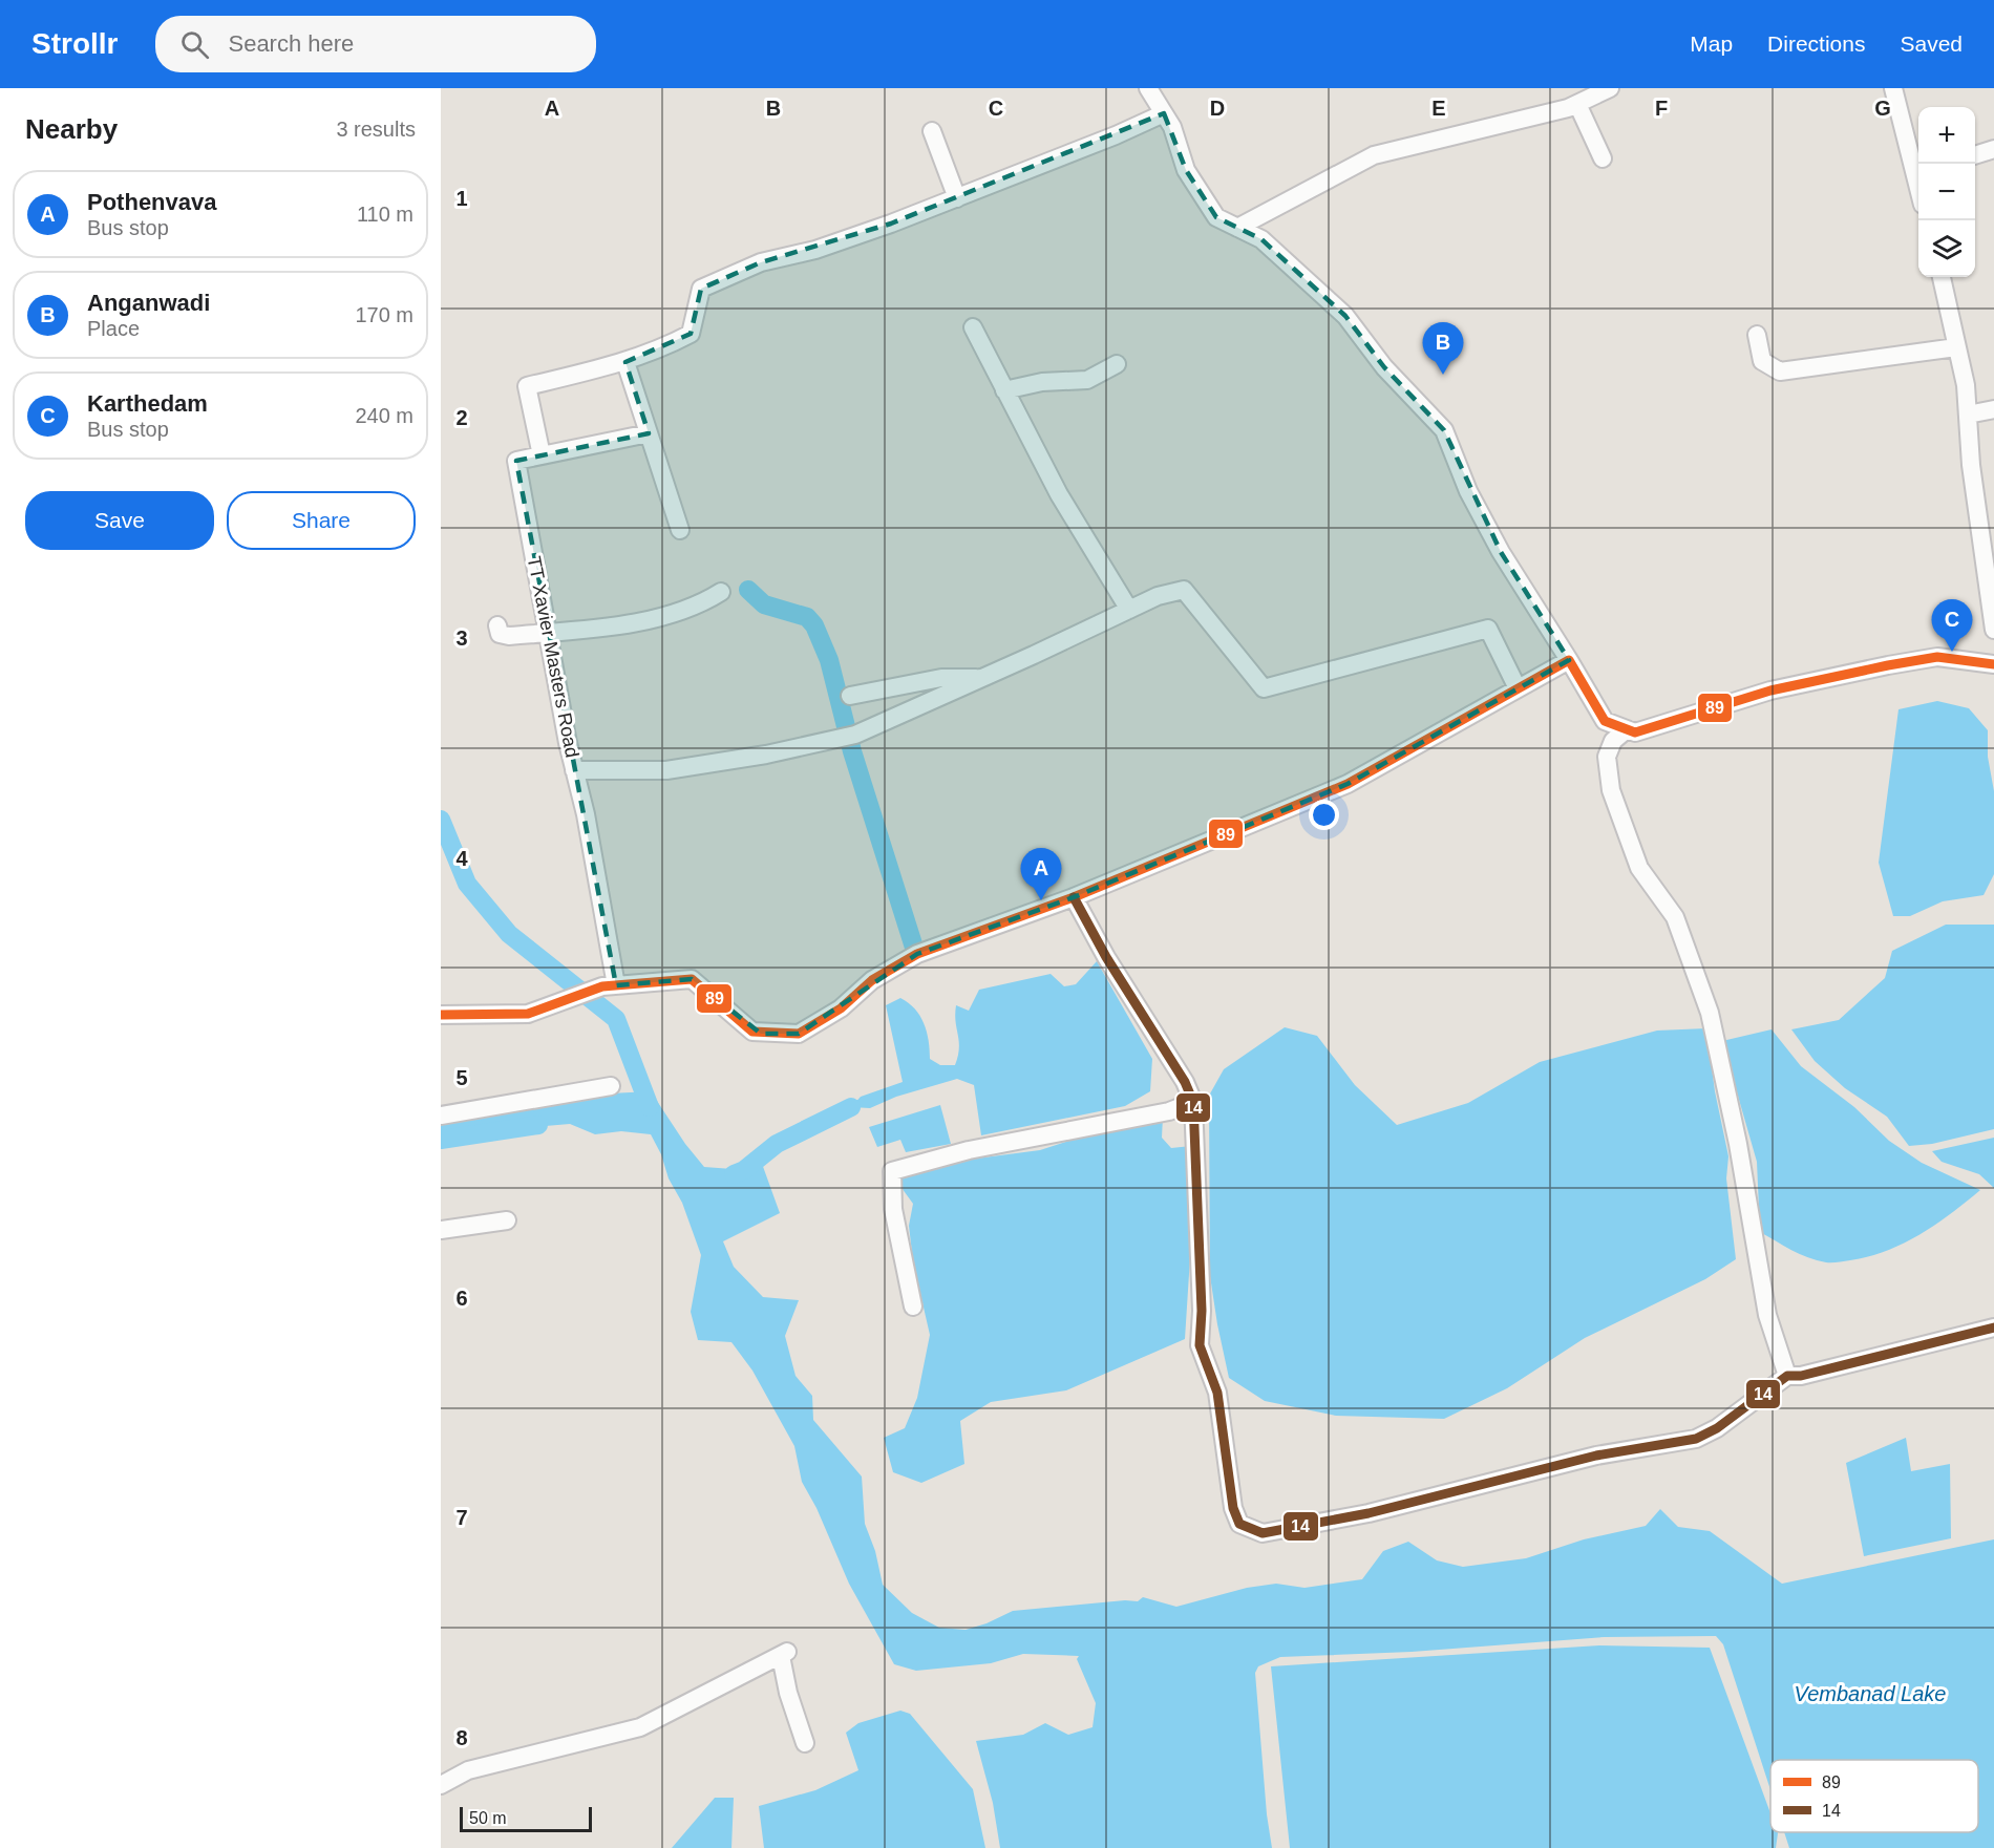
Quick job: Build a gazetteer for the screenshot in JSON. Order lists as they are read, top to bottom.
{
  "streets": {
    "street": ["TT Xavier Masters Road"]
  },
  "water": ["Vembanad Lake"],
  "lines": ["transit line 89", "transit line 14"],
  "legend": ["89", "14"],
  "scale_bar": "50 m",
  "page": {
    "header": "Strollr",
    "search": "Search here",
    "nav": ["Map", "Directions", "Saved"],
    "heading": ["Nearby", "3 results"],
    "map_buttons": ["+", "−"],
    "list": [
      {
        "mark": "A",
        "name": "Pothenvava",
        "note": "Bus stop",
        "value": "110 m"
      },
      {
        "mark": "B",
        "name": "Anganwadi",
        "note": "Place",
        "value": "170 m"
      },
      {
        "mark": "C",
        "name": "Karthedam",
        "note": "Bus stop",
        "value": "240 m"
      }
    ],
    "pins": ["B", "C", "A"],
    "buttons": ["Save", "Share"],
    "scale": "50 m"
  },
  "grid": {
    "columns": [
      "A",
      "B",
      "C",
      "D",
      "E",
      "F",
      "G"
    ],
    "rows": [
      "1",
      "2",
      "3",
      "4",
      "5",
      "6",
      "7",
      "8"
    ]
  }
}
